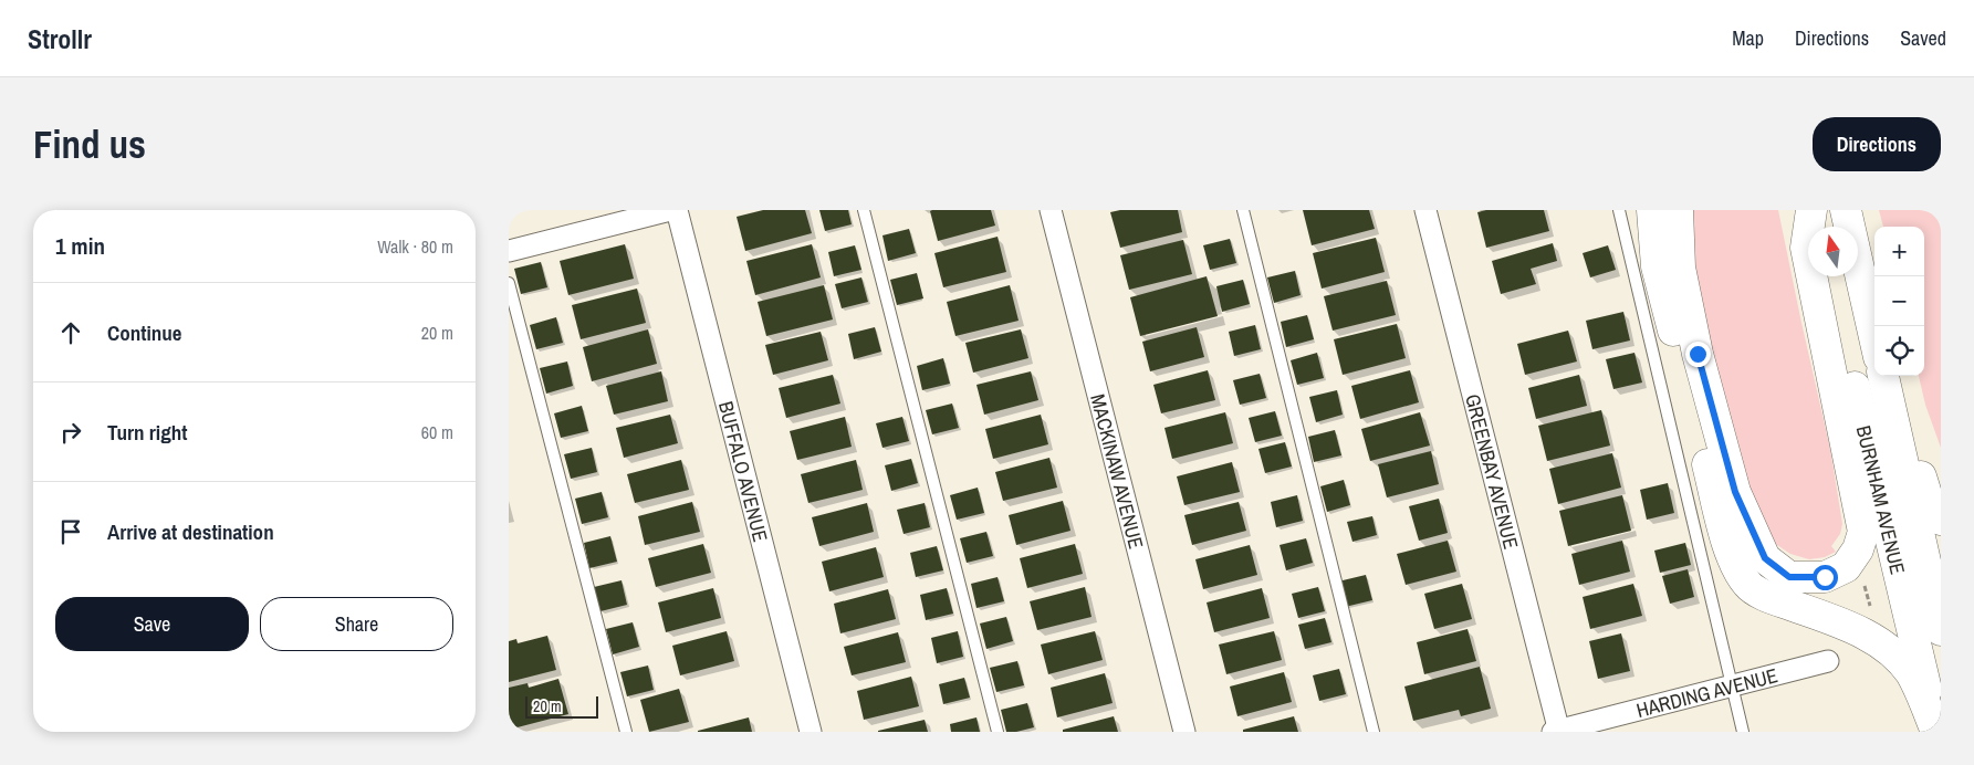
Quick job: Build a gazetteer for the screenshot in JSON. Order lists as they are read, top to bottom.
{
  "streets": {
    "main road": ["BURNHAM AVENUE"],
    "street": [
      "BUFFALO AVENUE",
      "MACKINAW AVENUE",
      "GREENBAY AVENUE",
      "HARDING AVENUE"
    ]
  },
  "crossings": [
    ["GREENBAY AVENUE", "HARDING AVENUE"]
  ],
  "scale_bar": "20 m",
  "north": "top",
  "page": {
    "header": "Strollr",
    "nav": ["Map", "Directions", "Saved"],
    "buttons": [
      "Directions",
      ["Save", "Share"]
    ],
    "title": "Find us",
    "heading": ["1 min", "Walk · 80 m"],
    "map_buttons": ["+", "−"],
    "list": [
      ["Continue", "20 m"],
      ["Turn right", "60 m"],
      "Arrive at destination"
    ],
    "scale": "20 m"
  }
}
